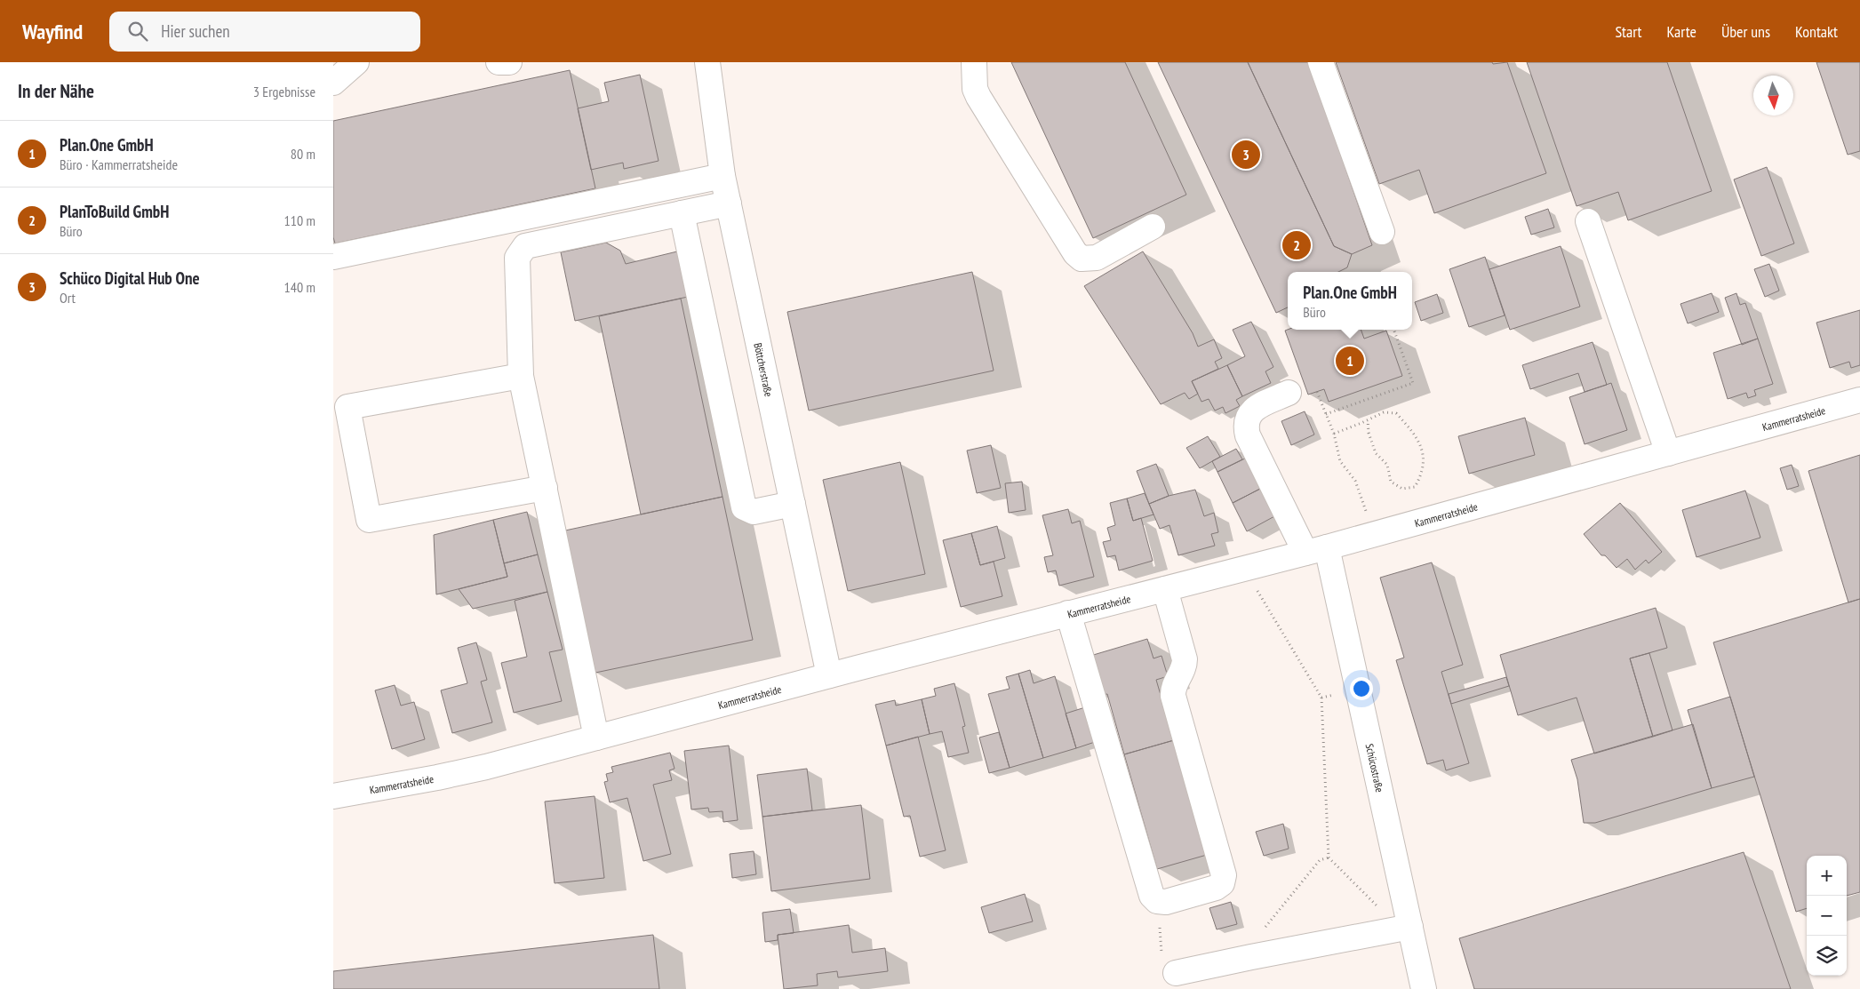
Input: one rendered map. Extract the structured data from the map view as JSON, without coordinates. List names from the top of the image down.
{
  "streets": {
    "street": ["Böttcherstraße", "Kammerratsheide", "Schücostraße"]
  },
  "crossings": [
    ["Böttcherstraße", "Kammerratsheide"],
    ["Kammerratsheide", "Schücostraße"]
  ],
  "north": "bottom",
  "page": {
    "header": "Wayfind",
    "search": "Hier suchen",
    "nav": [
      "Start",
      "Karte",
      "Über uns",
      "Kontakt"
    ],
    "heading": ["In der Nähe", "3 Ergebnisse"],
    "list": [
      {
        "mark": "1",
        "name": "Plan.One GmbH",
        "note": "Büro · Kammerratsheide",
        "value": "80 m"
      },
      {
        "mark": "2",
        "name": "PlanToBuild GmbH",
        "note": "Büro",
        "value": "110 m"
      },
      {
        "mark": "3",
        "name": "Schüco Digital Hub One",
        "note": "Ort",
        "value": "140 m"
      }
    ],
    "pins": ["3", "2", "1"],
    "popup": ["Plan.One GmbH", "Büro"],
    "map_buttons": ["+", "−"]
  }
}
